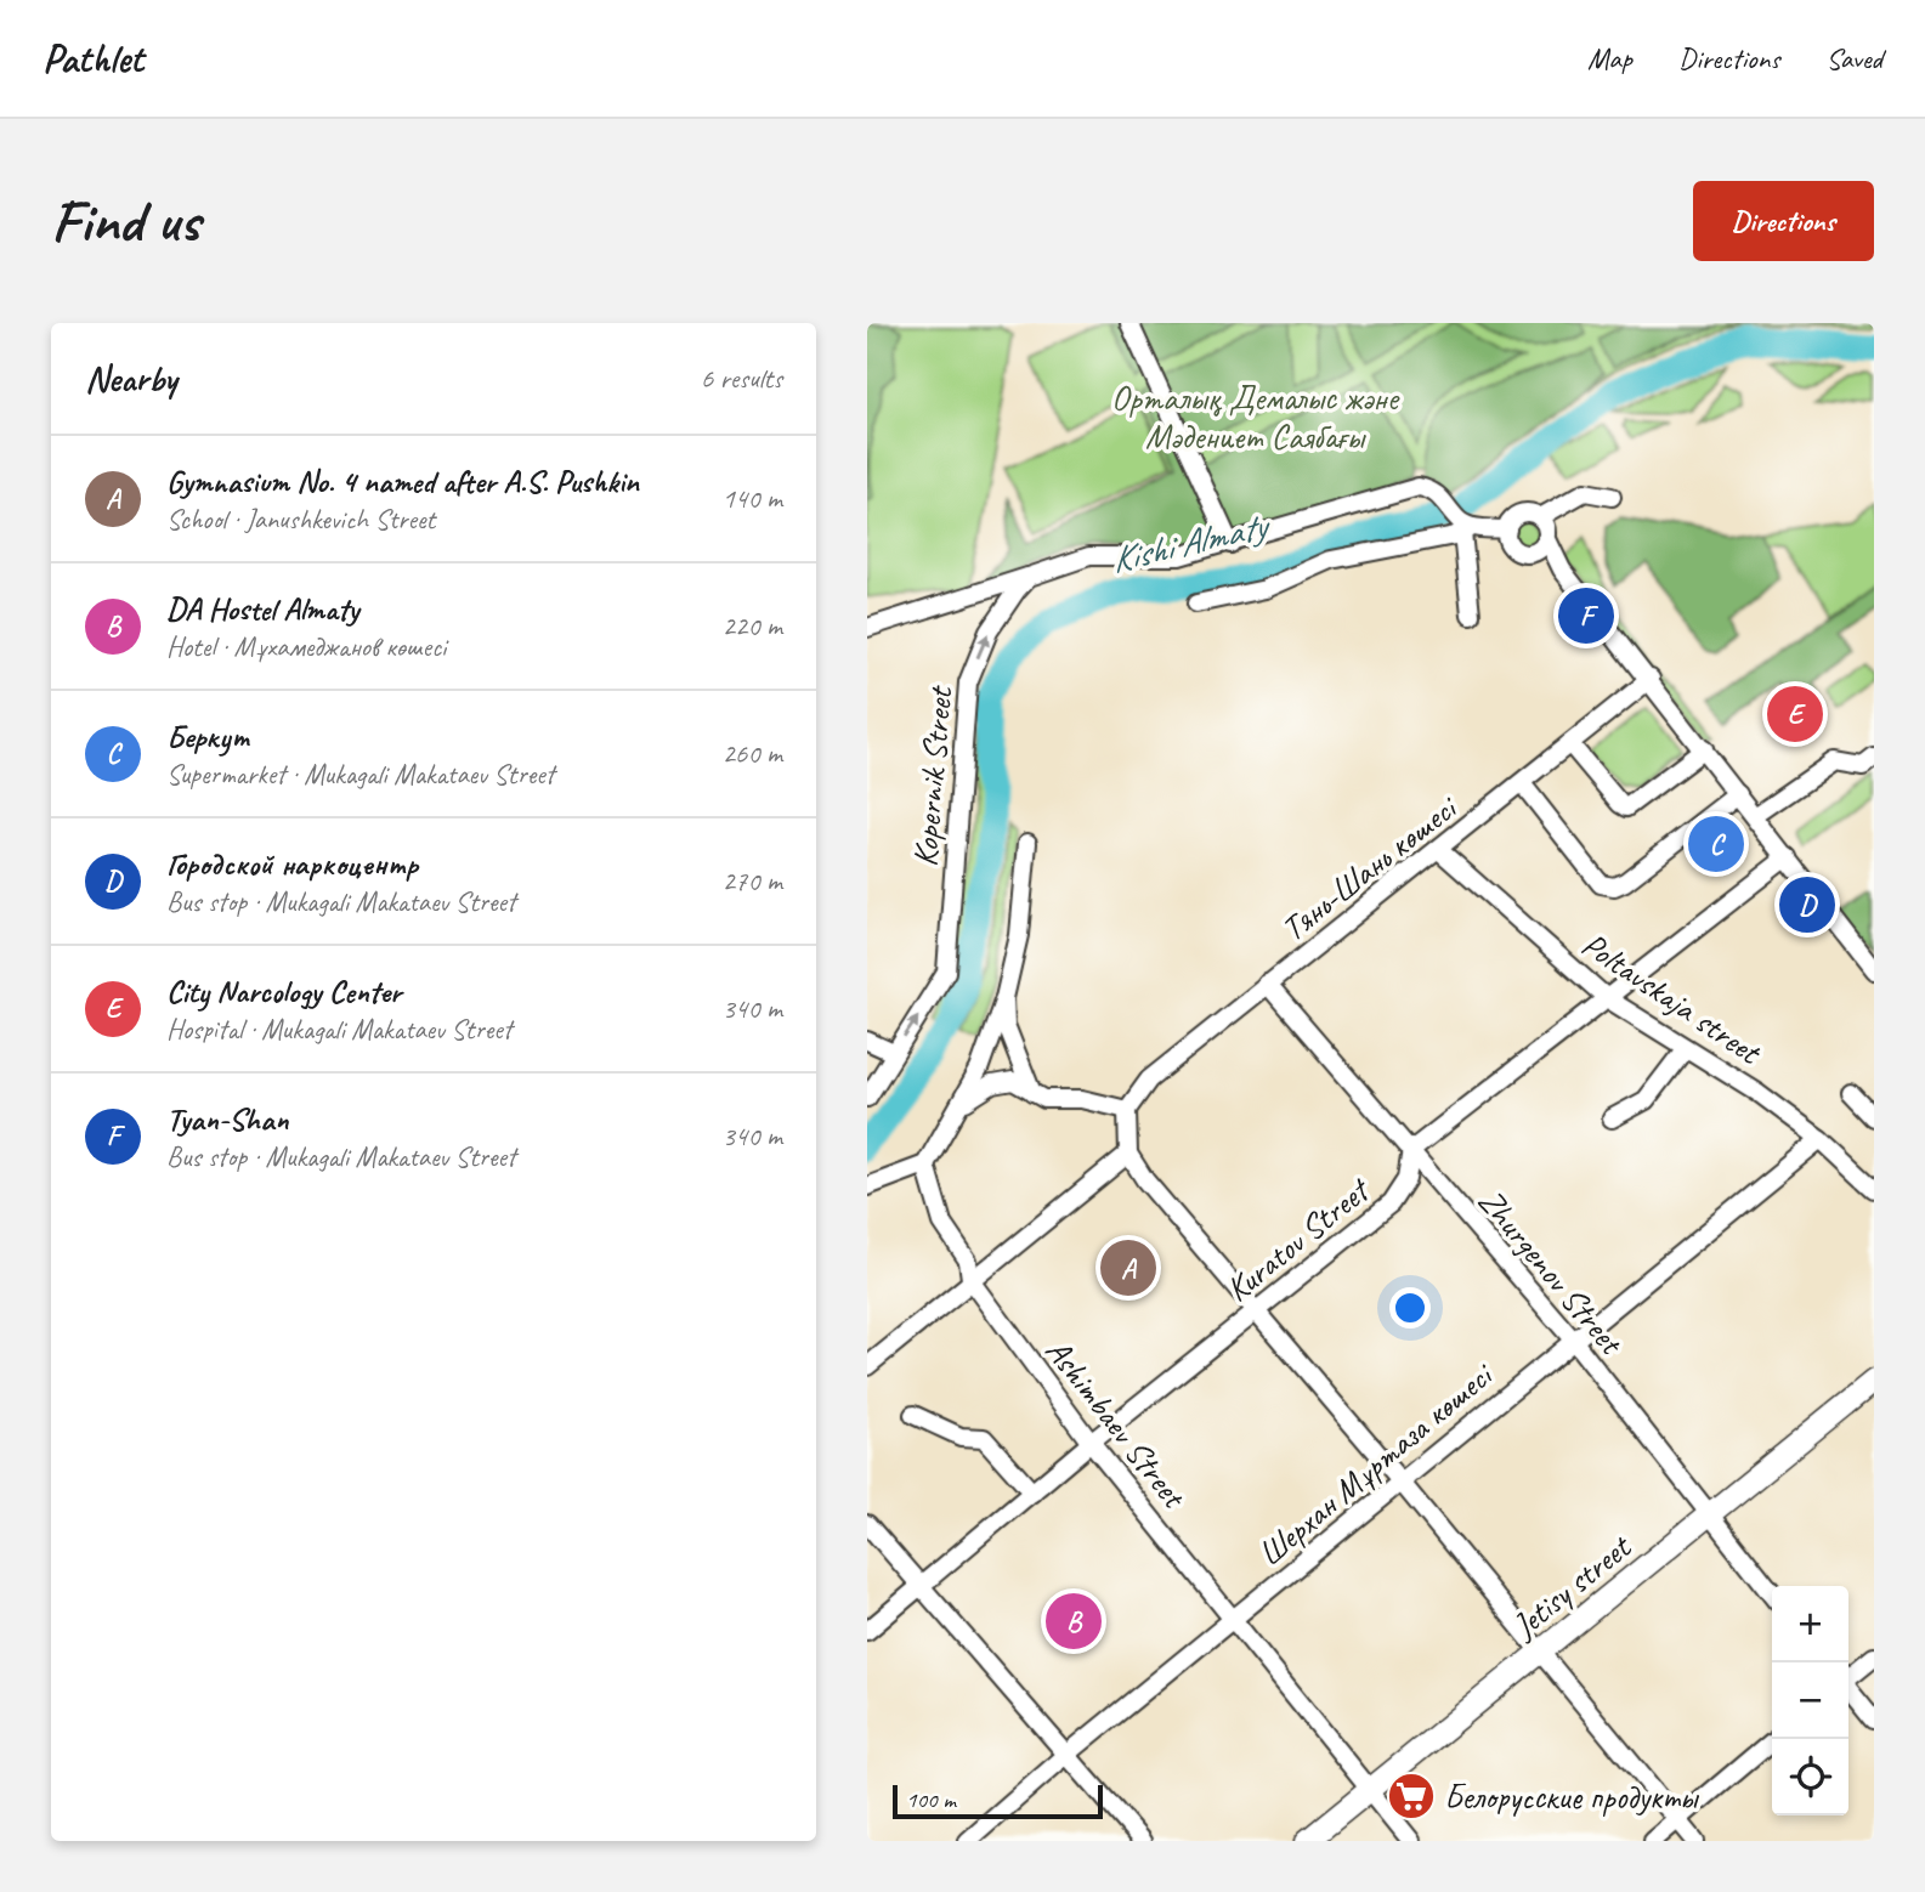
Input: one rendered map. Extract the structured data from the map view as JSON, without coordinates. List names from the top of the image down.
{
  "streets": {
    "main road": ["Jetisy street"],
    "street": [
      "Kopernik Street",
      "Тянь-Шань көшесі",
      "Poltavskaja street",
      "Kuratov Street",
      "Zhurgenov Street",
      "Ashimbaev Street",
      "Шерхан Мұртаза көшесі"
    ]
  },
  "crossings": [
    ["Тянь-Шань көшесі", "Poltavskaja street"],
    ["Тянь-Шань көшесі", "Zhurgenov Street"],
    ["Poltavskaja street", "Шерхан Мұртаза көшесі"],
    ["Kuratov Street", "Zhurgenov Street"],
    ["Kuratov Street", "Ashimbaev Street"],
    ["Zhurgenov Street", "Шерхан Мұртаза көшесі"],
    ["Zhurgenov Street", "Jetisy street"],
    ["Ashimbaev Street", "Шерхан Мұртаза көшесі"],
    ["Ashimbaev Street", "Jetisy street"]
  ],
  "water": ["Kіshі Almaty"],
  "parks": ["Орталық Демалыс және Мәдениет Саябағы"],
  "places": {
    "supermarket": ["Белорусские продукты"]
  },
  "scale_bar": "100 m",
  "page": {
    "header": "Pathlet",
    "nav": ["Map", "Directions", "Saved"],
    "buttons": "Directions",
    "title": "Find us",
    "heading": ["Nearby", "6 results"],
    "list": [
      {
        "mark": "A",
        "name": "Gymnasium No. 4 named after A.S. Pushkin",
        "note": "School · Janushkevich Street",
        "value": "140 m"
      },
      {
        "mark": "B",
        "name": "DA Hostel Almaty",
        "note": "Hotel · Мұхамеджанов көшесі",
        "value": "220 m"
      },
      {
        "mark": "C",
        "name": "Беркут",
        "note": "Supermarket · Mukagali Makataev Street",
        "value": "260 m"
      },
      {
        "mark": "D",
        "name": "Городской наркоцентр",
        "note": "Bus stop · Mukagali Makataev Street",
        "value": "270 m"
      },
      {
        "mark": "E",
        "name": "City Narcology Center",
        "note": "Hospital · Mukagali Makataev Street",
        "value": "340 m"
      },
      {
        "mark": "F",
        "name": "Tyan-Shan",
        "note": "Bus stop · Mukagali Makataev Street",
        "value": "340 m"
      }
    ],
    "pins": [
      "F",
      "E",
      "C",
      "D",
      "A",
      "B"
    ],
    "map_buttons": ["+", "−"],
    "scale": "100 m"
  }
}
